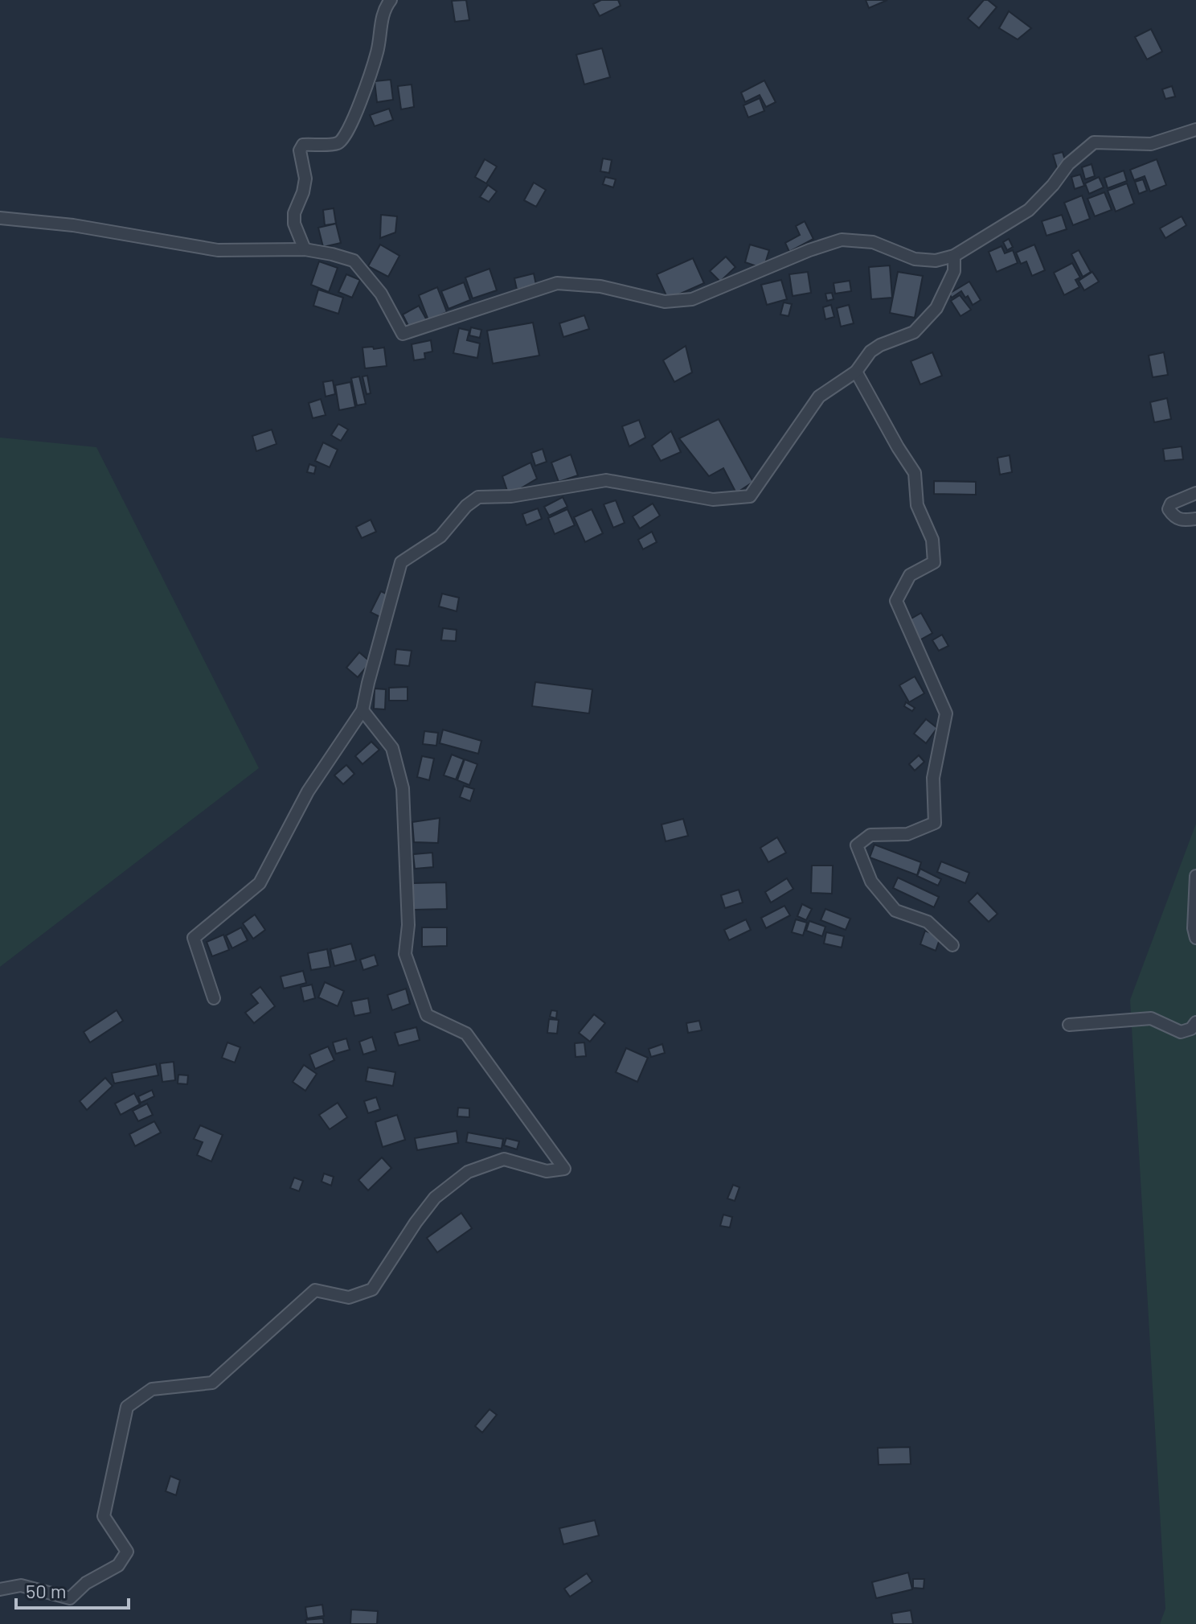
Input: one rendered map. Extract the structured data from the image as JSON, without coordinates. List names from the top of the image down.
{
  "scale_bar": "50 m"
}
